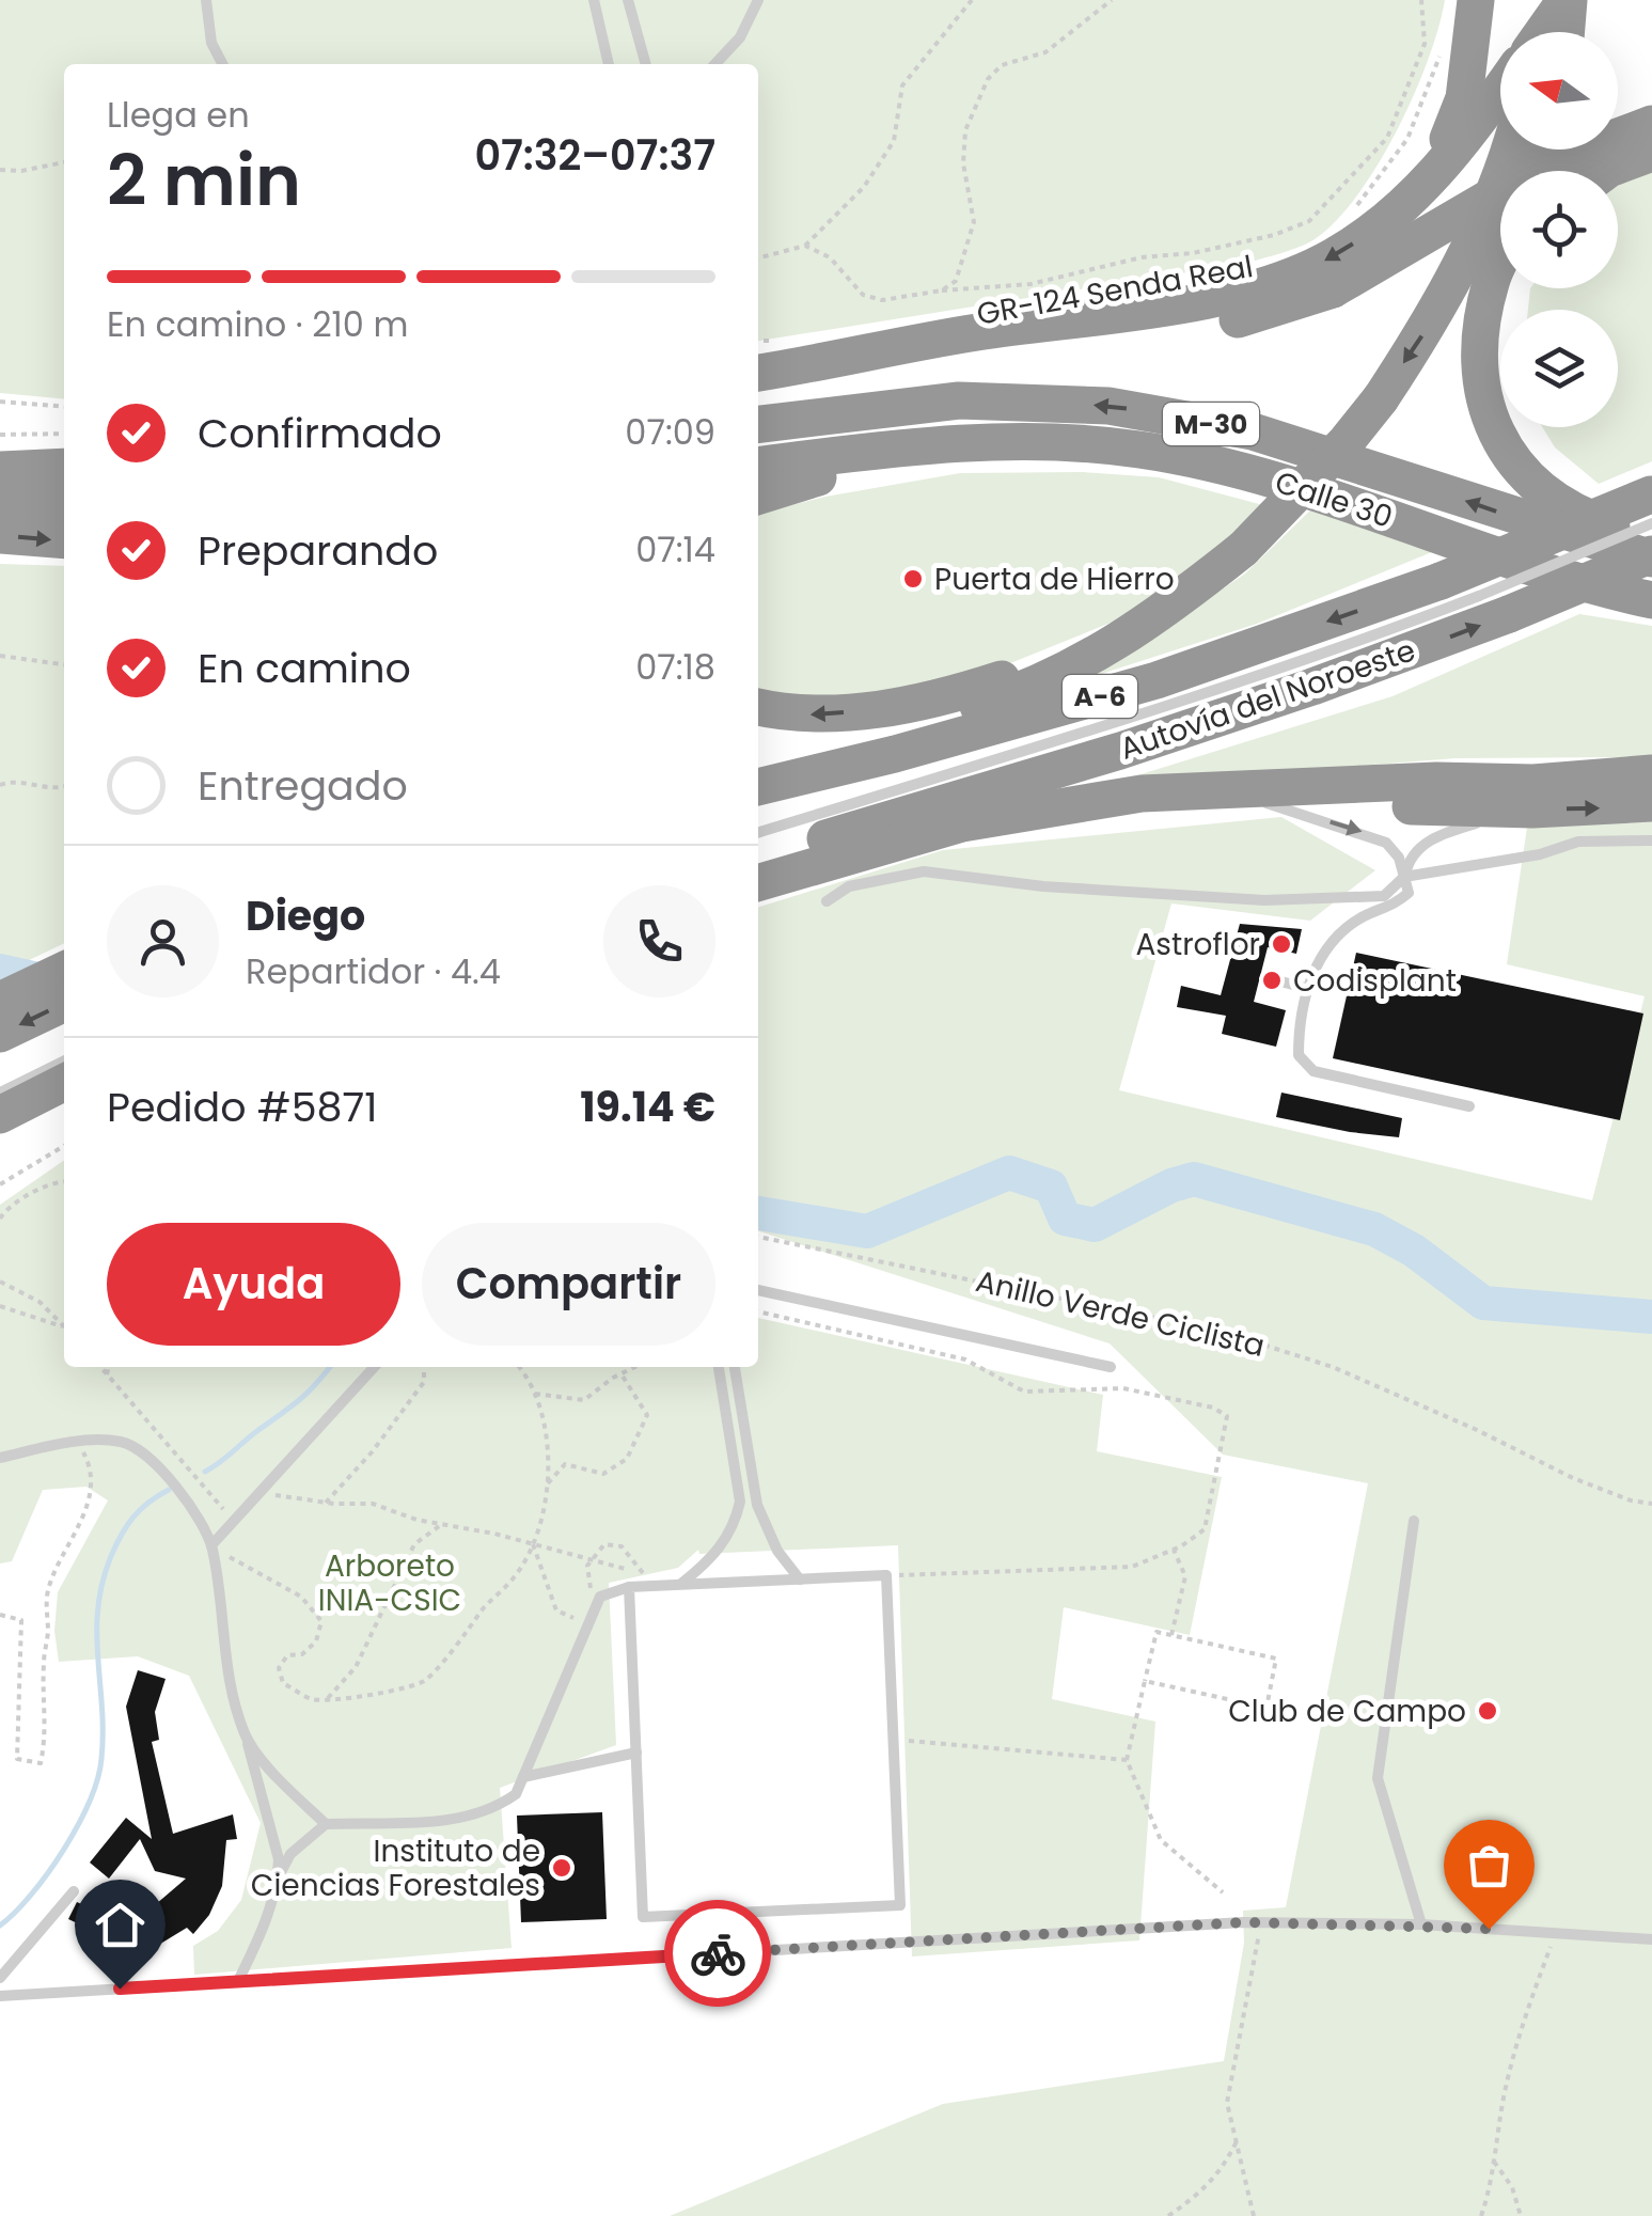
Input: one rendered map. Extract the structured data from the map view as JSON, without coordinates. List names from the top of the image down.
{
  "streets": {
    "highway": [
      "M-30",
      "Calle 30",
      "A-6",
      "Autovía del Noroeste"
    ],
    "path": ["Anillo Verde Ciclista"]
  },
  "crossings": [
    ["Calle 30", "Autovía del Noroeste"]
  ],
  "parks": ["Arboreto INIA-CSIC"],
  "places": [
    "Puerta de Hierro",
    "Astroflor",
    "Codisplant",
    "Club de Campo",
    "Instituto de Ciencias Forestales"
  ],
  "north": "left",
  "page": {
    "heading": ["2 min", "Llega en", "07:32–07:37"],
    "panel": [
      "Diego",
      "Repartidor · 4.4",
      "Pedido #5871",
      "19.14 €"
    ],
    "bar": "En camino · 210 m",
    "list": [
      ["Confirmado", "07:09"],
      ["Preparando", "07:14"],
      ["En camino", "07:18"],
      "Entregado"
    ],
    "buttons": ["Ayuda", "Compartir"]
  }
}
